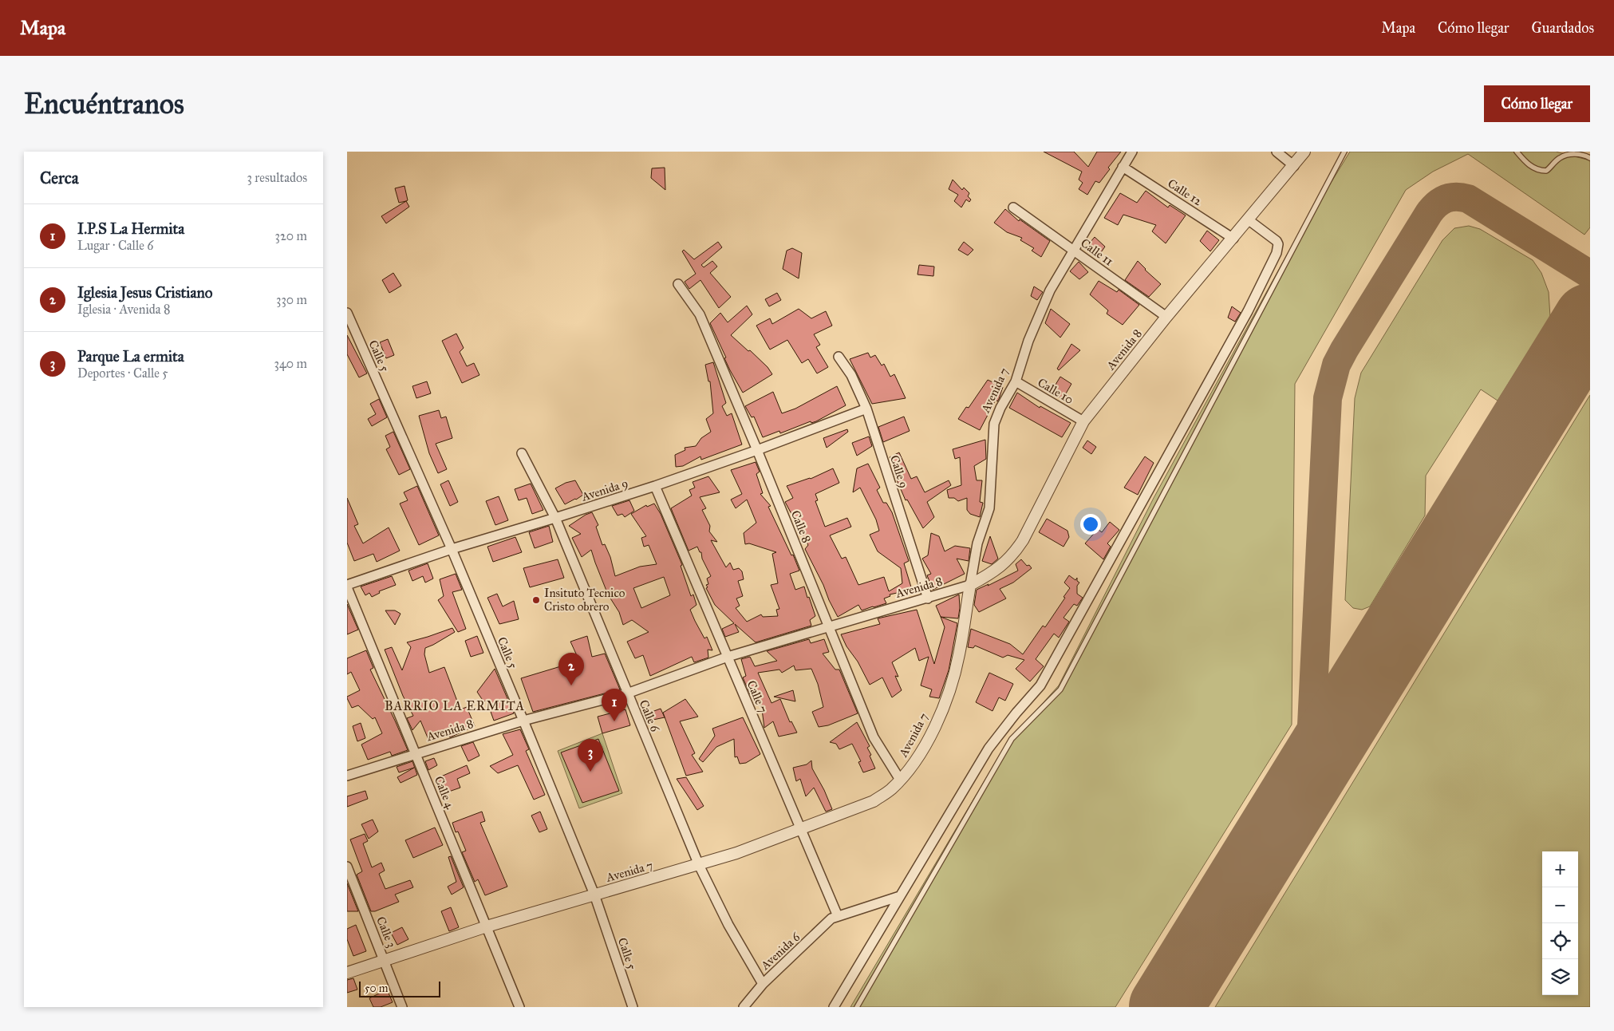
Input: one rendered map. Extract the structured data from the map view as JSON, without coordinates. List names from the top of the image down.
{
  "streets": {
    "street": [
      "Calle 12",
      "Calle 11",
      "Avenida 8",
      "Calle 5",
      "Avenida 7",
      "Calle 10",
      "Calle 9",
      "Avenida 9",
      "Calle 8",
      "Calle 7",
      "Calle 6",
      "Calle 4",
      "Calle 3",
      "Avenida 6"
    ]
  },
  "crossings": [
    ["Calle 12", "Avenida 8"],
    ["Calle 12", "Avenida 7"],
    ["Calle 11", "Avenida 8"],
    ["Calle 11", "Avenida 7"],
    ["Avenida 8", "Calle 5"],
    ["Avenida 8", "Avenida 7"],
    ["Avenida 8", "Calle 10"],
    ["Avenida 8", "Calle 9"],
    ["Avenida 8", "Calle 8"],
    ["Avenida 8", "Calle 7"],
    ["Avenida 8", "Calle 6"],
    ["Avenida 8", "Calle 4"],
    ["Calle 5", "Avenida 7"],
    ["Calle 5", "Avenida 9"],
    ["Avenida 7", "Calle 10"],
    ["Avenida 7", "Calle 8"],
    ["Avenida 7", "Calle 7"],
    ["Avenida 7", "Calle 6"],
    ["Avenida 7", "Calle 4"],
    ["Avenida 7", "Calle 3"],
    ["Calle 9", "Avenida 9"],
    ["Avenida 9", "Calle 8"],
    ["Avenida 9", "Calle 7"],
    ["Avenida 9", "Calle 6"],
    ["Avenida 9", "Calle 4"],
    ["Calle 7", "Avenida 6"],
    ["Calle 6", "Avenida 6"]
  ],
  "districts": ["BARRIO LA ERMITA"],
  "places": ["Insituto Tecnico Cristo obrero"],
  "scale_bar": "50 m",
  "page": {
    "header": "Mapa",
    "nav": ["Mapa", "Cómo llegar", "Guardados"],
    "buttons": "Cómo llegar",
    "title": "Encuéntranos",
    "heading": ["Cerca", "3 resultados"],
    "list": [
      {
        "mark": "1",
        "name": "I.P.S La Hermita",
        "note": "Lugar · Calle 6",
        "value": "320 m"
      },
      {
        "mark": "2",
        "name": "Iglesia Jesus Cristiano",
        "note": "Iglesia · Avenida 8",
        "value": "330 m"
      },
      {
        "mark": "3",
        "name": "Parque La ermita",
        "note": "Deportes · Calle 5",
        "value": "340 m"
      }
    ],
    "pins": ["2", "1", "3"],
    "map_buttons": ["+", "−"],
    "scale": "50 m"
  }
}
